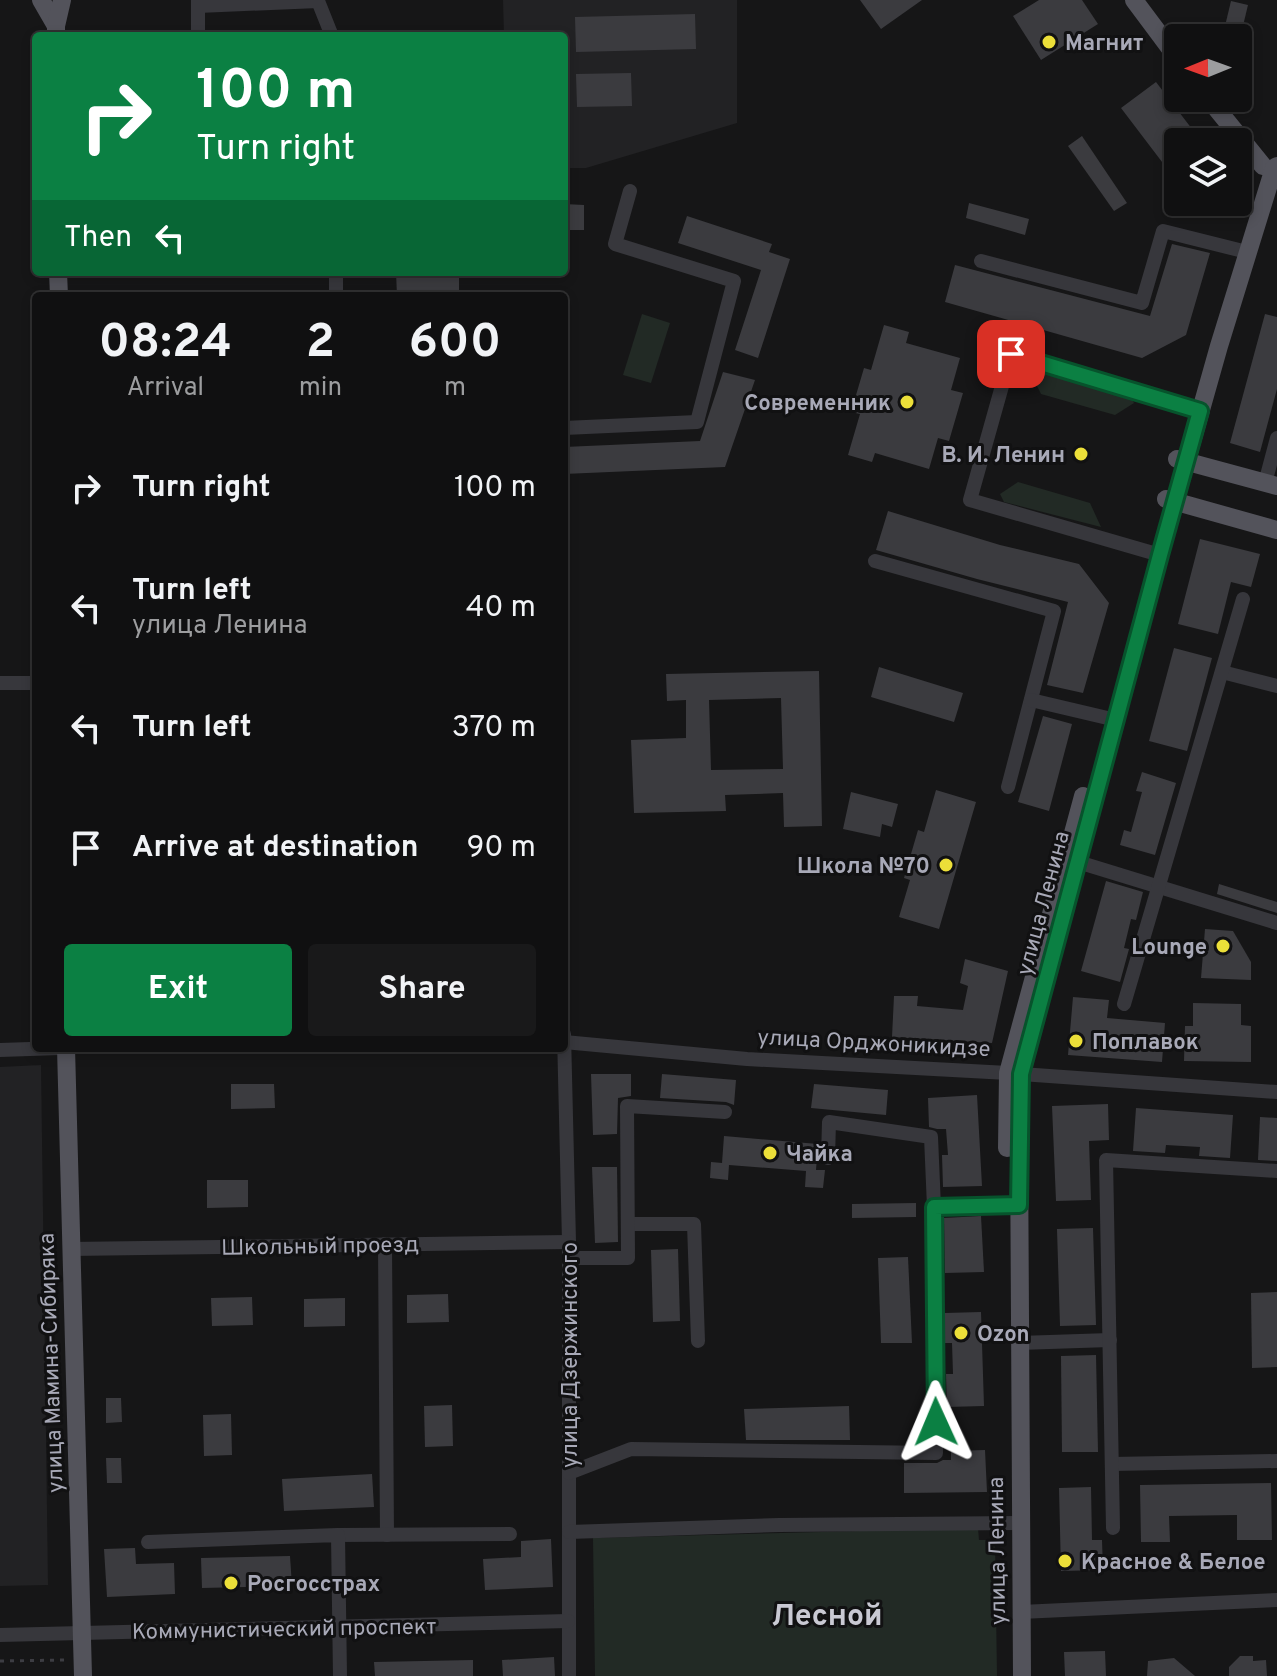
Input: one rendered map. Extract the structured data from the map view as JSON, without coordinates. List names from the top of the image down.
{
  "streets": {
    "main road": ["улица Ленина", "улица Мамина-Сибиряка"],
    "street": [
      "улица Орджоникидзе",
      "Школьный проезд",
      "улица Дзержинского",
      "Коммунистический проспект"
    ]
  },
  "crossings": [
    ["улица Ленина", "улица Орджоникидзе"],
    ["Школьный проезд", "улица Дзержинского"],
    ["Школьный проезд", "улица Мамина-Сибиряка"],
    ["улица Дзержинского", "Коммунистический проспект"],
    ["улица Мамина-Сибиряка", "Коммунистический проспект"]
  ],
  "districts": ["Лесной"],
  "places": [
    "Магнит",
    "Современник",
    "В. И. Ленин",
    "Школа №70",
    "Lounge",
    "Поплавок",
    "Чайка",
    "Ozon",
    "Красное & Белое",
    "Росгосстрах"
  ],
  "north": "left",
  "page": {
    "turn": ["100 m", "Turn right"],
    "then": "Then",
    "eta": [
      "08:24",
      "Arrival",
      "2",
      "min",
      "600",
      "m"
    ],
    "list": [
      {
        "name": "Turn right",
        "value": "100 m"
      },
      {
        "name": "Turn left",
        "note": "улица Ленина",
        "value": "40 m"
      },
      {
        "name": "Turn left",
        "value": "370 m"
      },
      {
        "name": "Arrive at destination",
        "value": "90 m"
      }
    ],
    "buttons": ["Exit", "Share"]
  }
}
